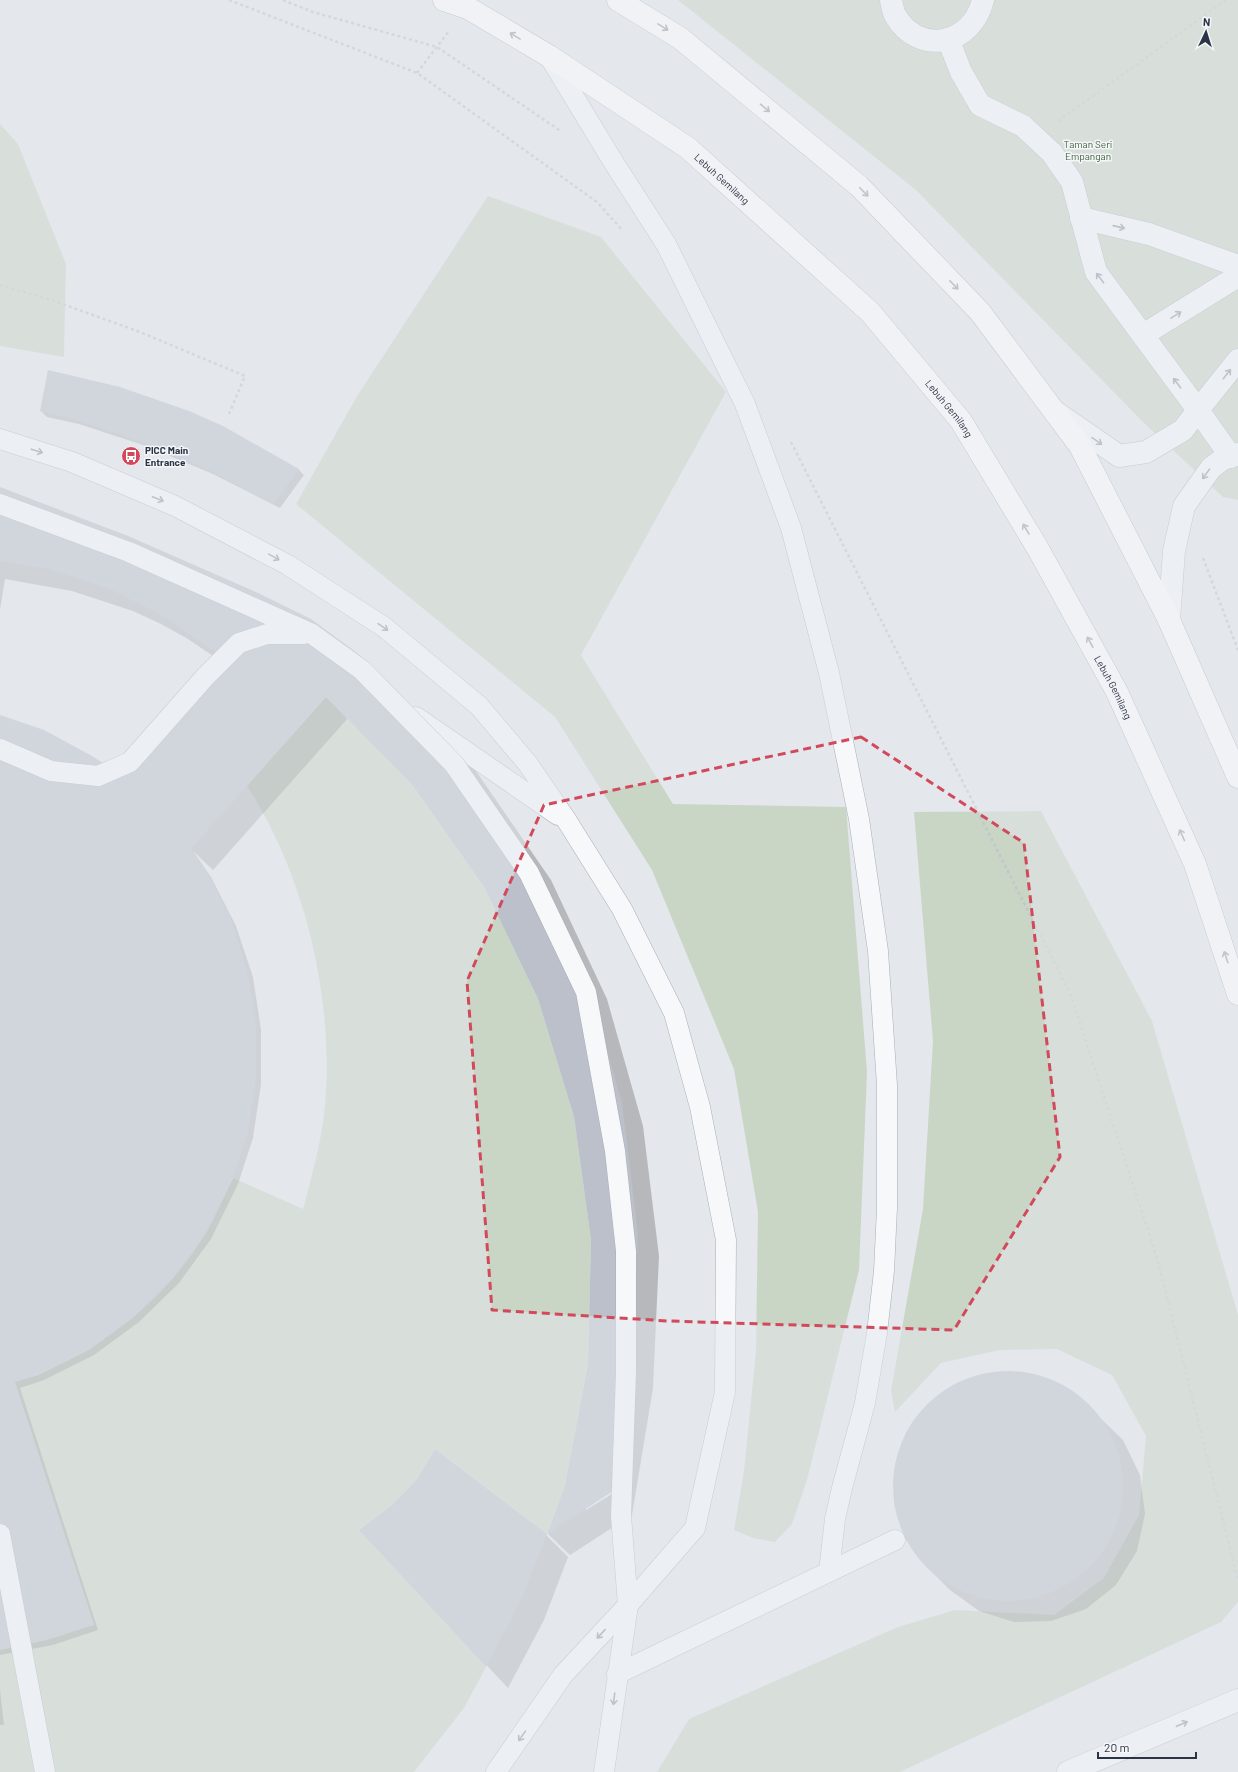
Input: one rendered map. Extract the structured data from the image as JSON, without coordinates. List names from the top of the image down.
{
  "streets": {
    "main road": ["Lebuh Gemilang"]
  },
  "parks": ["Taman Seri Empangan"],
  "places": {
    "bus stop": ["PICC Main Entrance"]
  },
  "scale_bar": "20 m",
  "north": "top"
}
